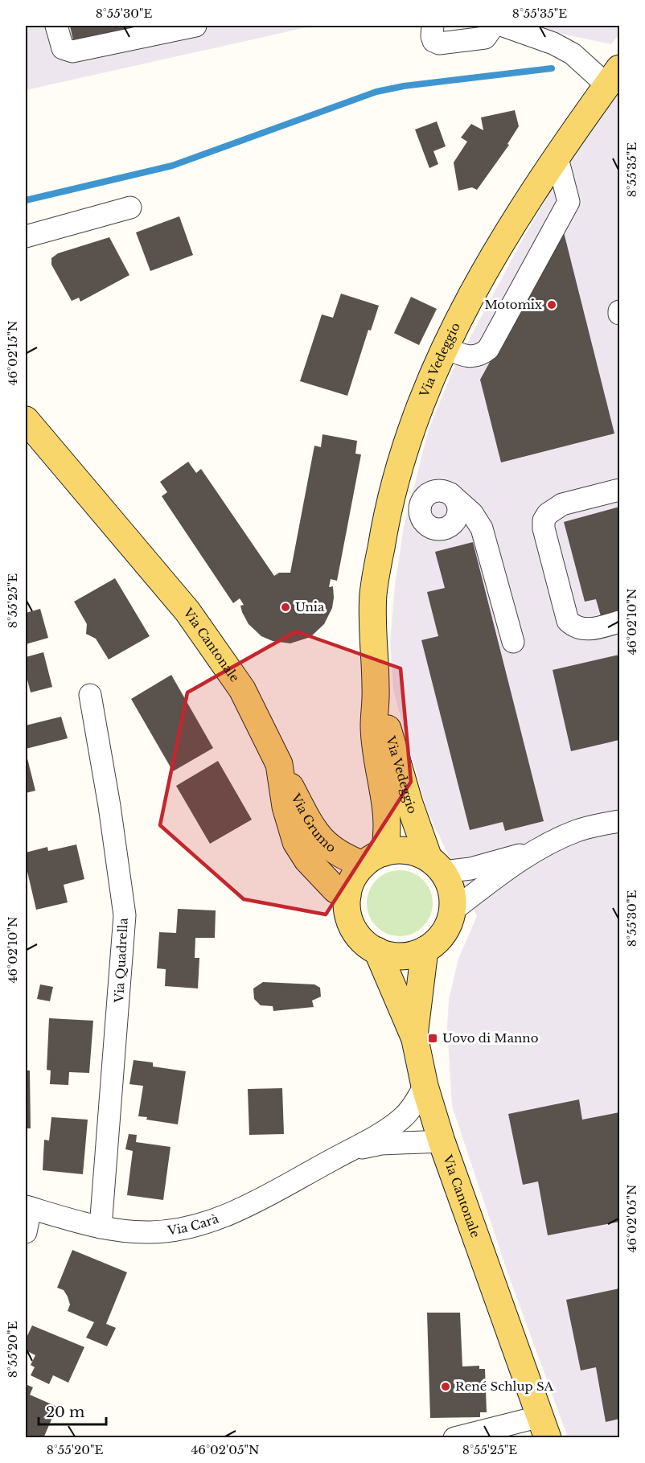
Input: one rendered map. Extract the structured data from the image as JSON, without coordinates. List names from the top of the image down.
{
  "streets": {
    "main road": ["Via Vedeggio", "Via Cantonale", "Via Grumo"],
    "street": ["Via Quadrella", "Via Carà"]
  },
  "crossings": [
    ["Via Vedeggio", "Via Cantonale"],
    ["Via Vedeggio", "Via Grumo"],
    ["Via Cantonale", "Via Grumo"],
    ["Via Quadrella", "Via Carà"]
  ],
  "places": {
    "other": ["Motomix", "Unia", "René Schlup SA"],
    "transit": ["Uovo di Manno"]
  },
  "scale_bar": "20 m",
  "coordinates": [
    "8°55'30\"E",
    "8°55'35\"E",
    "46°02'15\"N",
    "8°55'25\"E",
    "46°02'10\"N",
    "46°02'05\"N",
    "8°55'20\"E"
  ]
}
